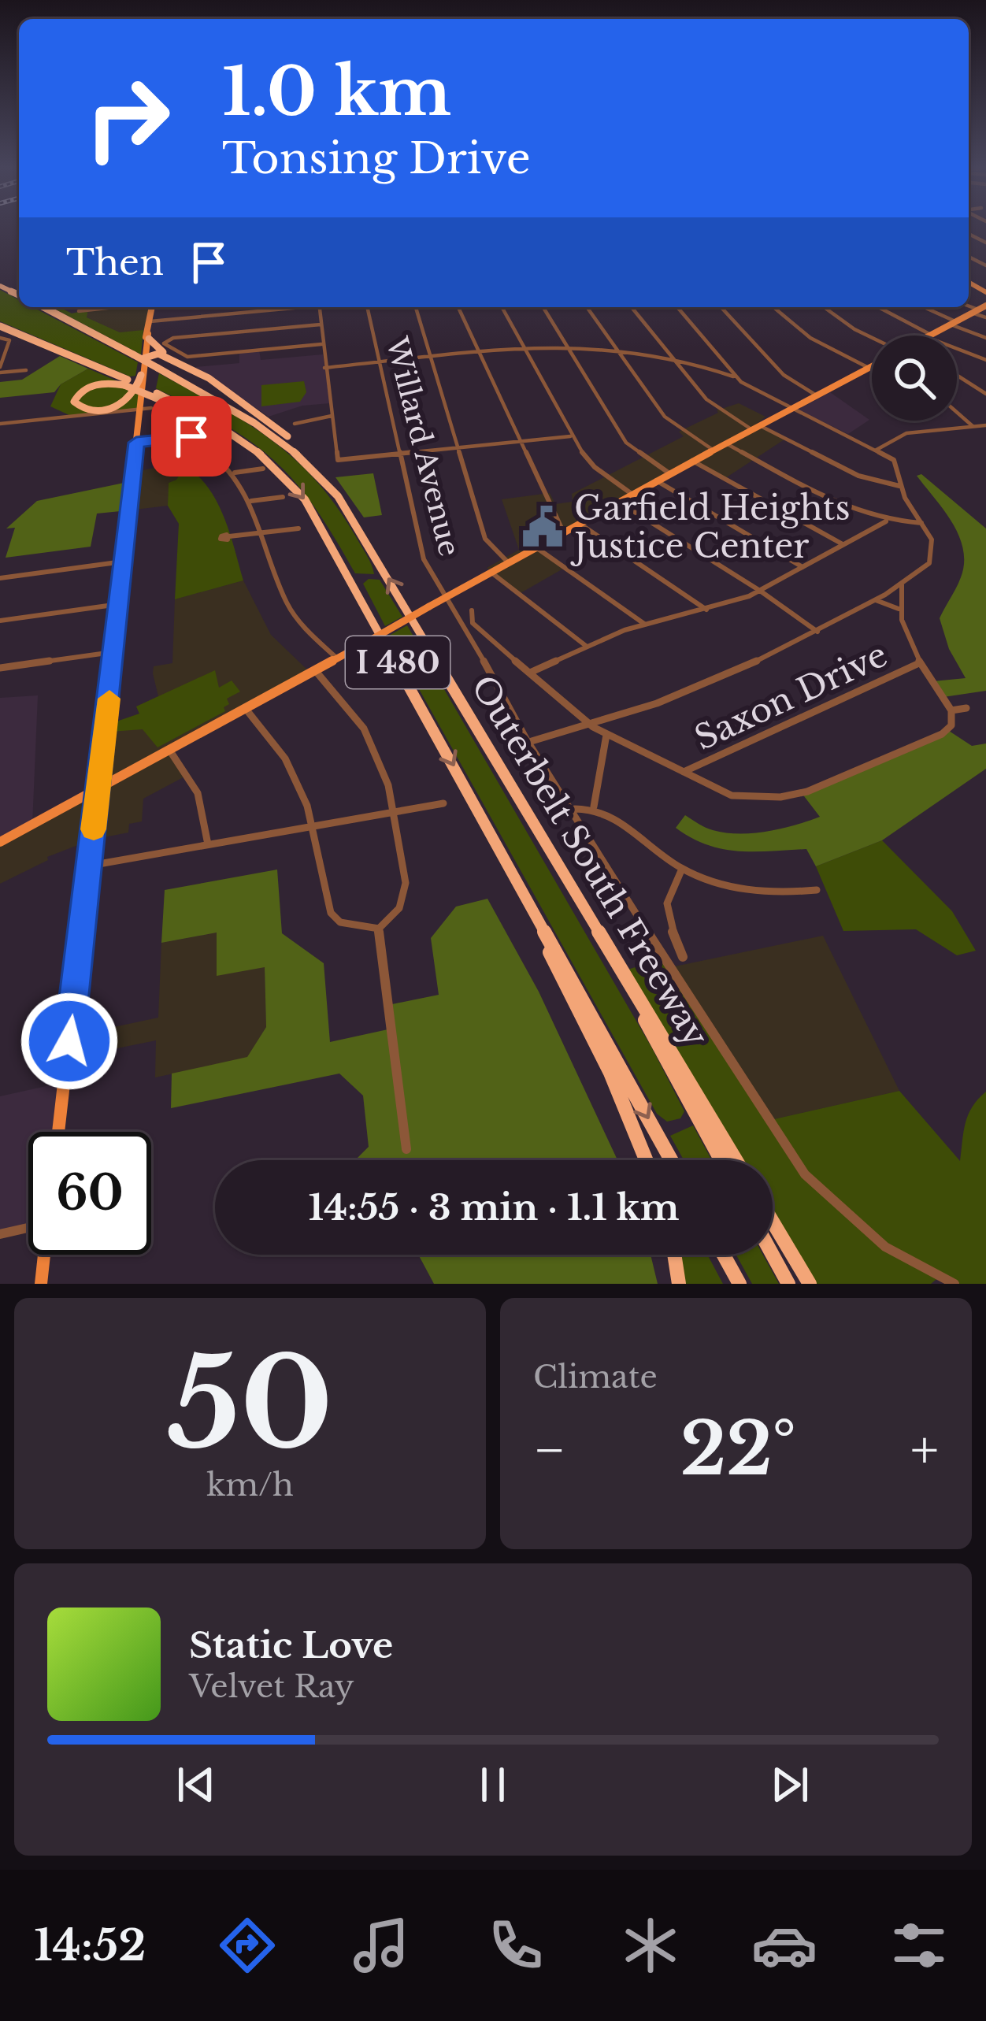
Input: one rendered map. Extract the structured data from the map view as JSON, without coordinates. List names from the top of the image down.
{
  "streets": {
    "highway": ["I 480", "Outerbelt South Freeway"],
    "street": ["Willard Avenue", "Saxon Drive"]
  },
  "places": {
    "public building": ["Garfield Heights Justice Center"]
  },
  "page": {
    "turn": ["1.0 km", "Tonsing Drive"],
    "then": "Then",
    "limit": "60",
    "trip": "14:55 · 3 min · 1.1 km",
    "tile": [
      ["50", "km/h"],
      "Climate"
    ],
    "heat": ["−", "22°", "+"],
    "song": ["Static Love", "Velvet Ray"],
    "tabs": "14:52"
  }
}
